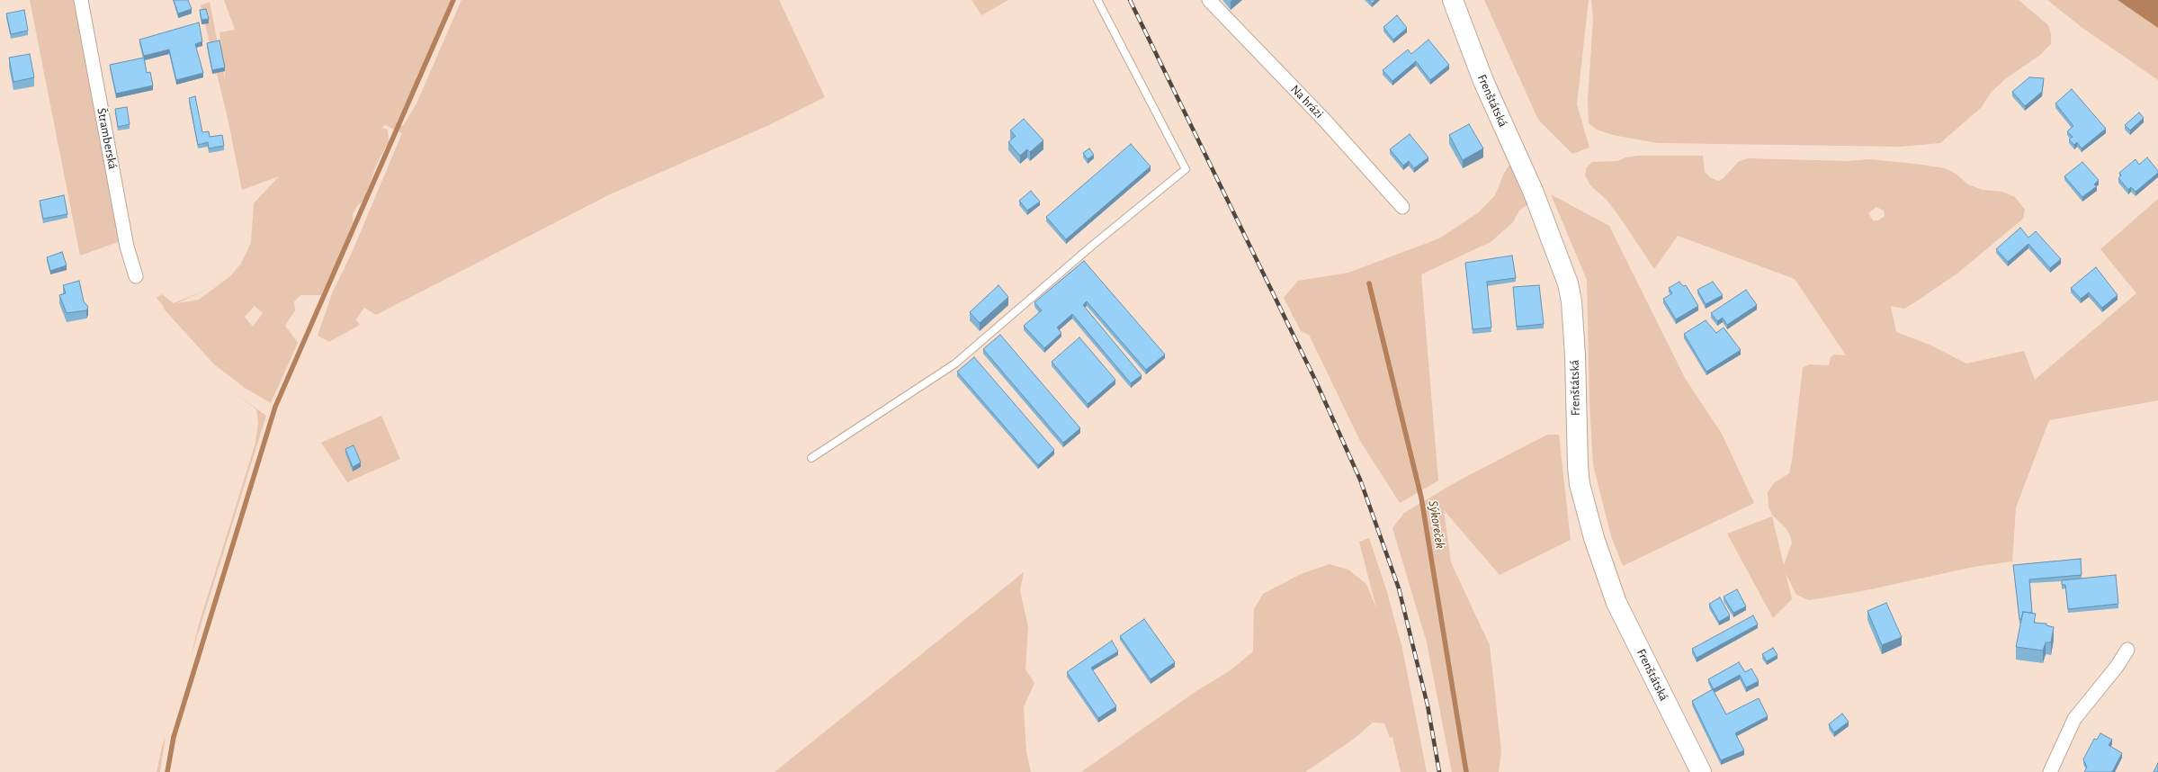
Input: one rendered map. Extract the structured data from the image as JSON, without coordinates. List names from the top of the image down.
{
  "streets": {
    "main road": ["Frenštátská"],
    "street": ["Na hrázi", "Štramberská"]
  },
  "water": ["Sýkoreček"]
}
